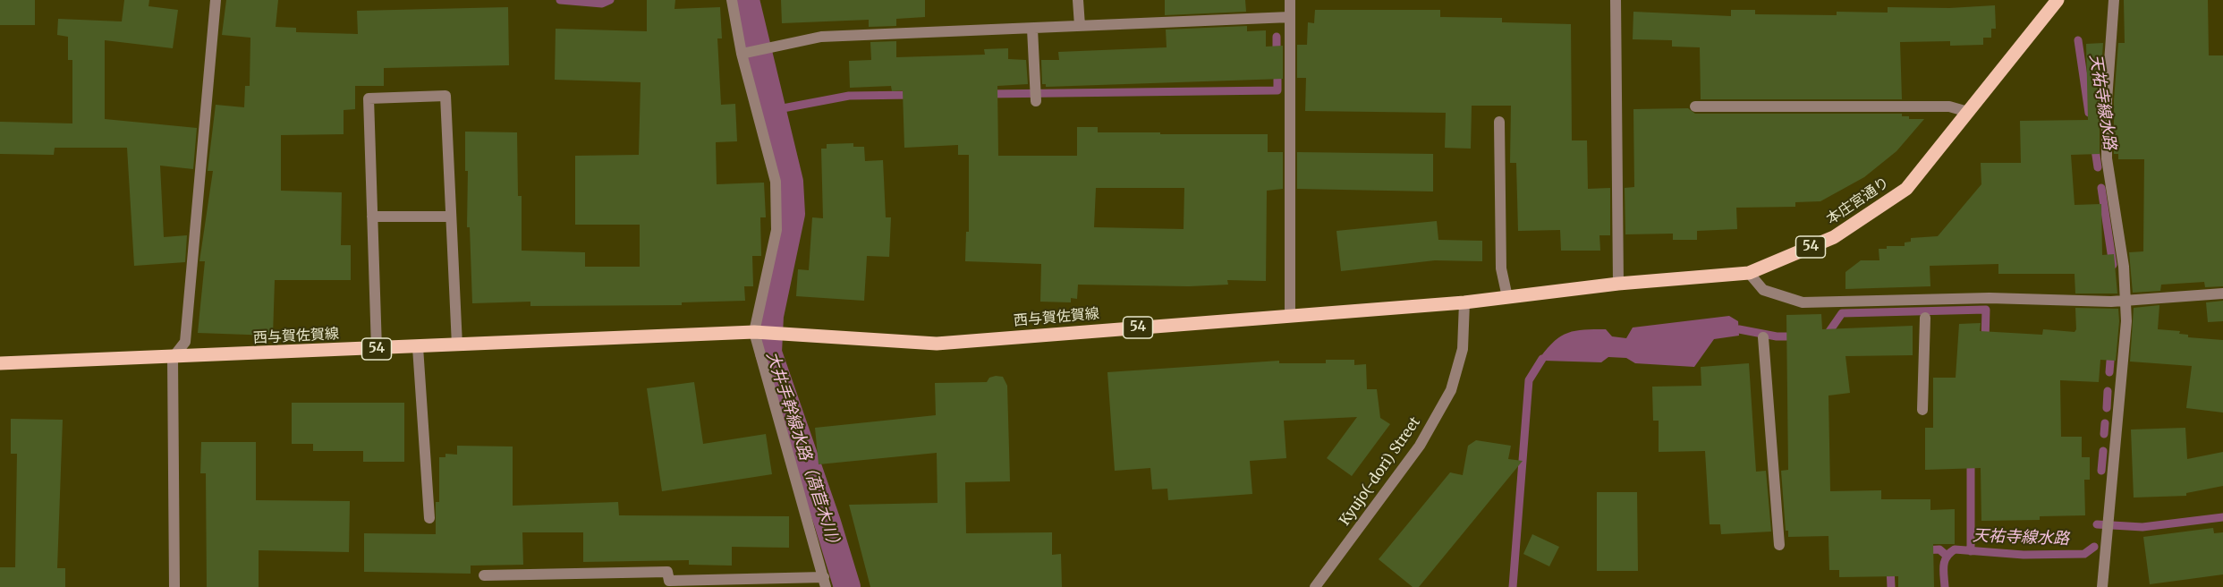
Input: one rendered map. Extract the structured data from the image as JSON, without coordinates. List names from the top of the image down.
{
  "streets": {
    "main road": ["本庄宮通り", "54", "西与賀佐賀線"],
    "street": ["Kyujo(-dori) Street"]
  },
  "crossings": [
    ["本庄宮通り", "西与賀佐賀線"],
    ["本庄宮通り", "Kyujo(-dori) Street"],
    ["西与賀佐賀線", "Kyujo(-dori) Street"]
  ],
  "water": ["天祐寺線水路", "大井手幹線水路（萵苣木川）"]
}
